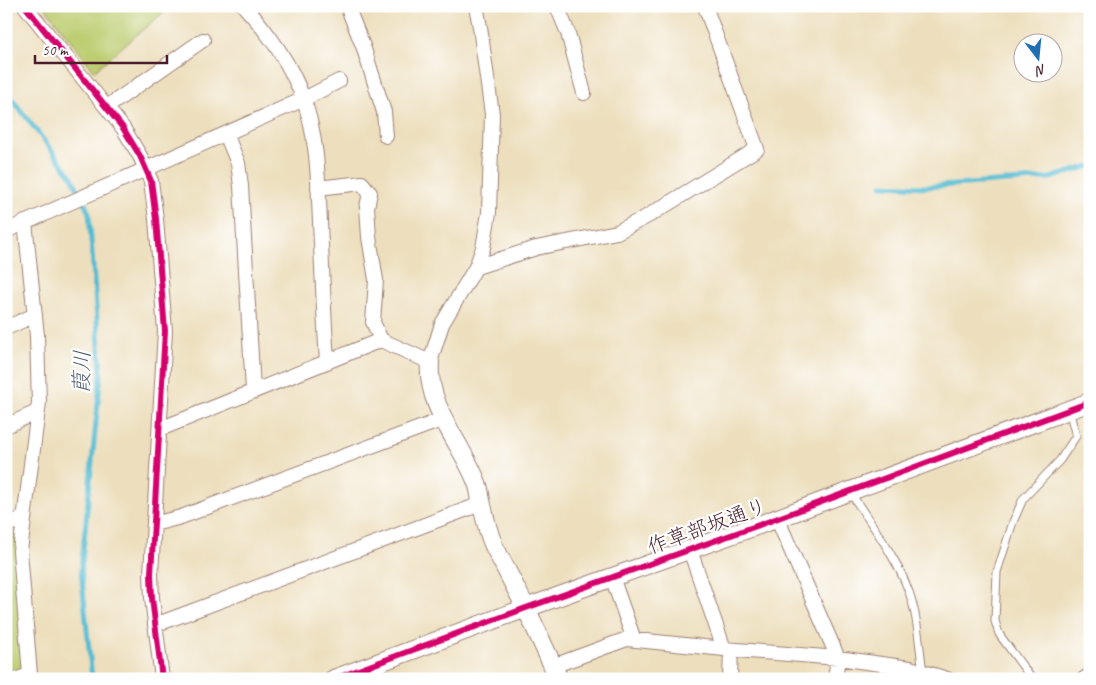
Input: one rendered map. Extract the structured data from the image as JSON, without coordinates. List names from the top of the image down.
{
  "streets": {
    "street": ["作草部坂通り"]
  },
  "water": ["葭川"],
  "scale_bar": "50 m",
  "north": "bottom"
}
